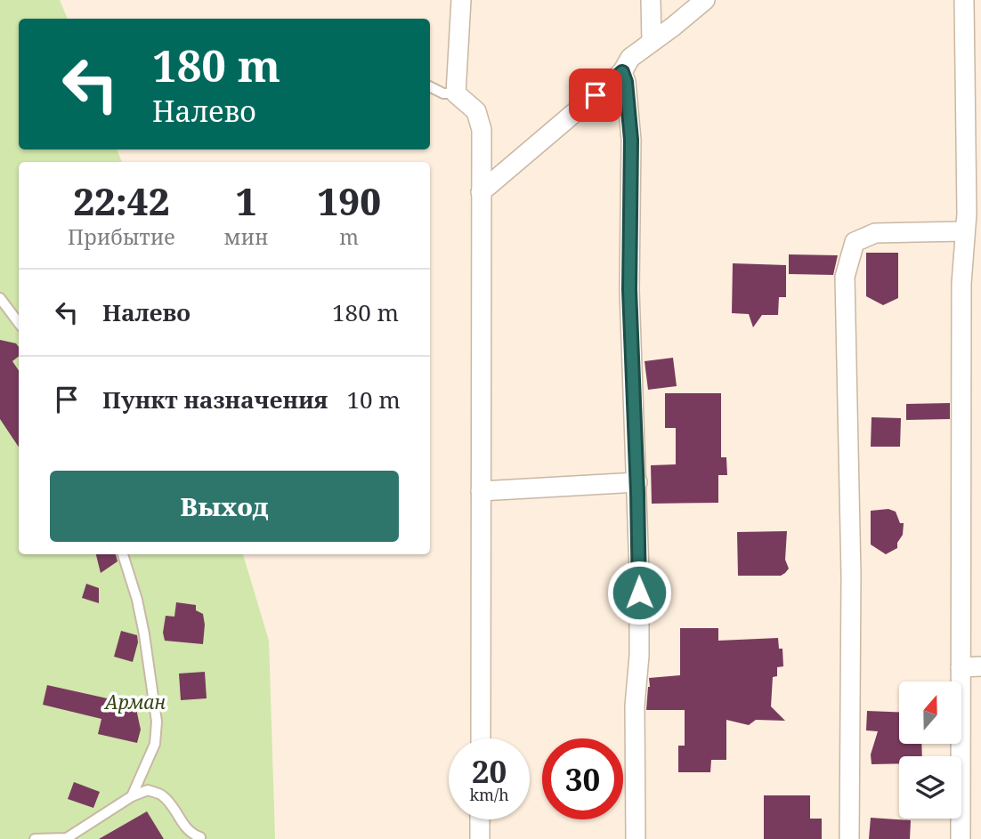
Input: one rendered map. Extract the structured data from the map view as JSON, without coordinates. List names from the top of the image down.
{
  "parks": ["Арман"],
  "north": "top",
  "page": {
    "turn": ["180 m", "Налево"],
    "eta": [
      "22:42",
      "Прибытие",
      "1",
      "мин",
      "190",
      "m"
    ],
    "list": [
      {
        "name": "Налево",
        "value": "180 m"
      },
      {
        "name": "Пункт назначения",
        "value": "10 m"
      }
    ],
    "buttons": "Выход",
    "speed": "20 km/h",
    "limit": "30"
  }
}
